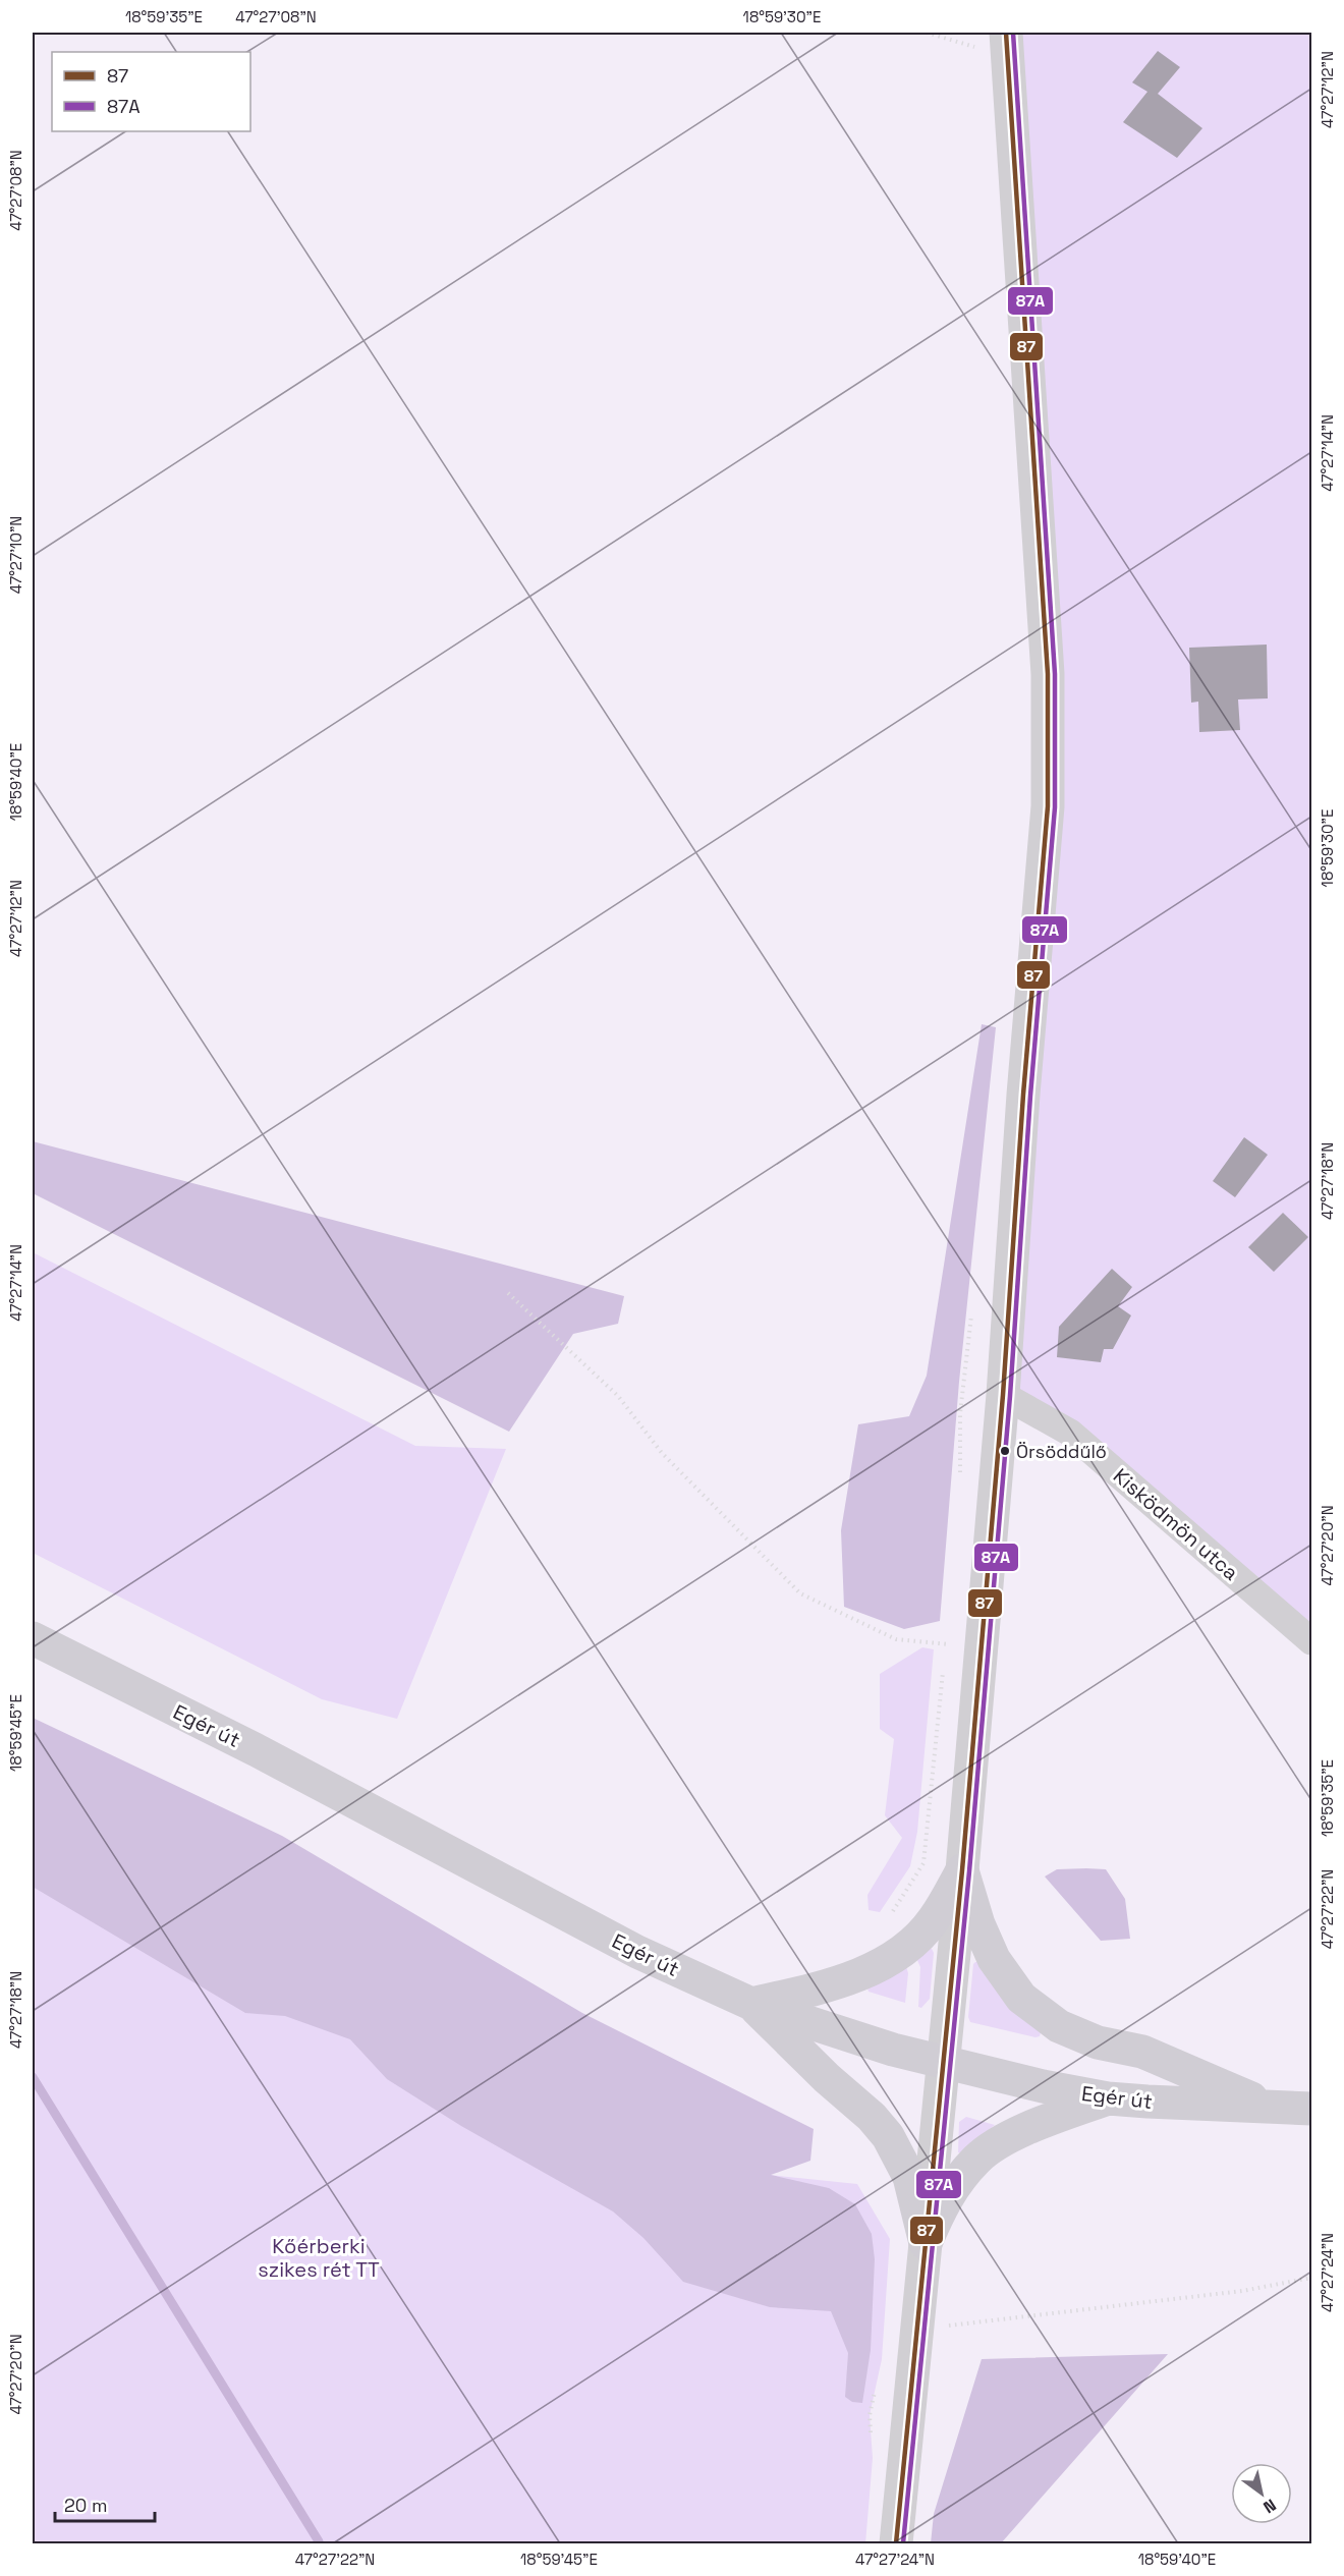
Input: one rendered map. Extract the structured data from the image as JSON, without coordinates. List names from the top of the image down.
{
  "streets": {
    "main road": ["Egér út"],
    "street": ["Kisködmön utca"]
  },
  "parks": ["Kőérberki szikes rét TT"],
  "places": ["Örsöddűlő"],
  "lines": ["transit line 87", "transit line 87A"],
  "legend": ["87", "87A"],
  "scale_bar": "20 m",
  "north": "bottom right",
  "coordinates": [
    "18°59'35\"E",
    "47°27'08\"N",
    "18°59'30\"E",
    "47°27'12\"N",
    "47°27'14\"N",
    "47°27'10\"N",
    "18°59'40\"E",
    "47°27'18\"N",
    "47°27'20\"N",
    "18°59'45\"E",
    "47°27'22\"N",
    "47°27'24\"N"
  ]
}
